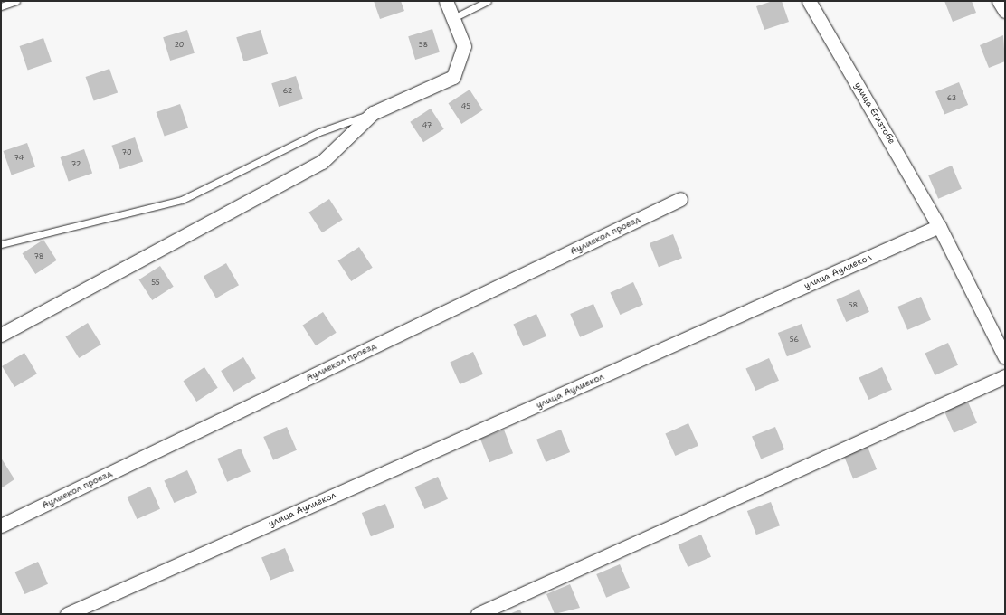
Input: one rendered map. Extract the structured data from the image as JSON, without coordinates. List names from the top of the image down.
{
  "streets": {
    "street": ["улица Егизтобе", "Аулиекол проезд", "улица Аулиекол"]
  },
  "crossings": [
    ["улица Егизтобе", "улица Аулиекол"]
  ],
  "house_numbers": [
    "20",
    "58",
    "62",
    "63",
    "45",
    "47",
    "70",
    "74",
    "72",
    "78",
    "55",
    "58",
    "56"
  ]
}
